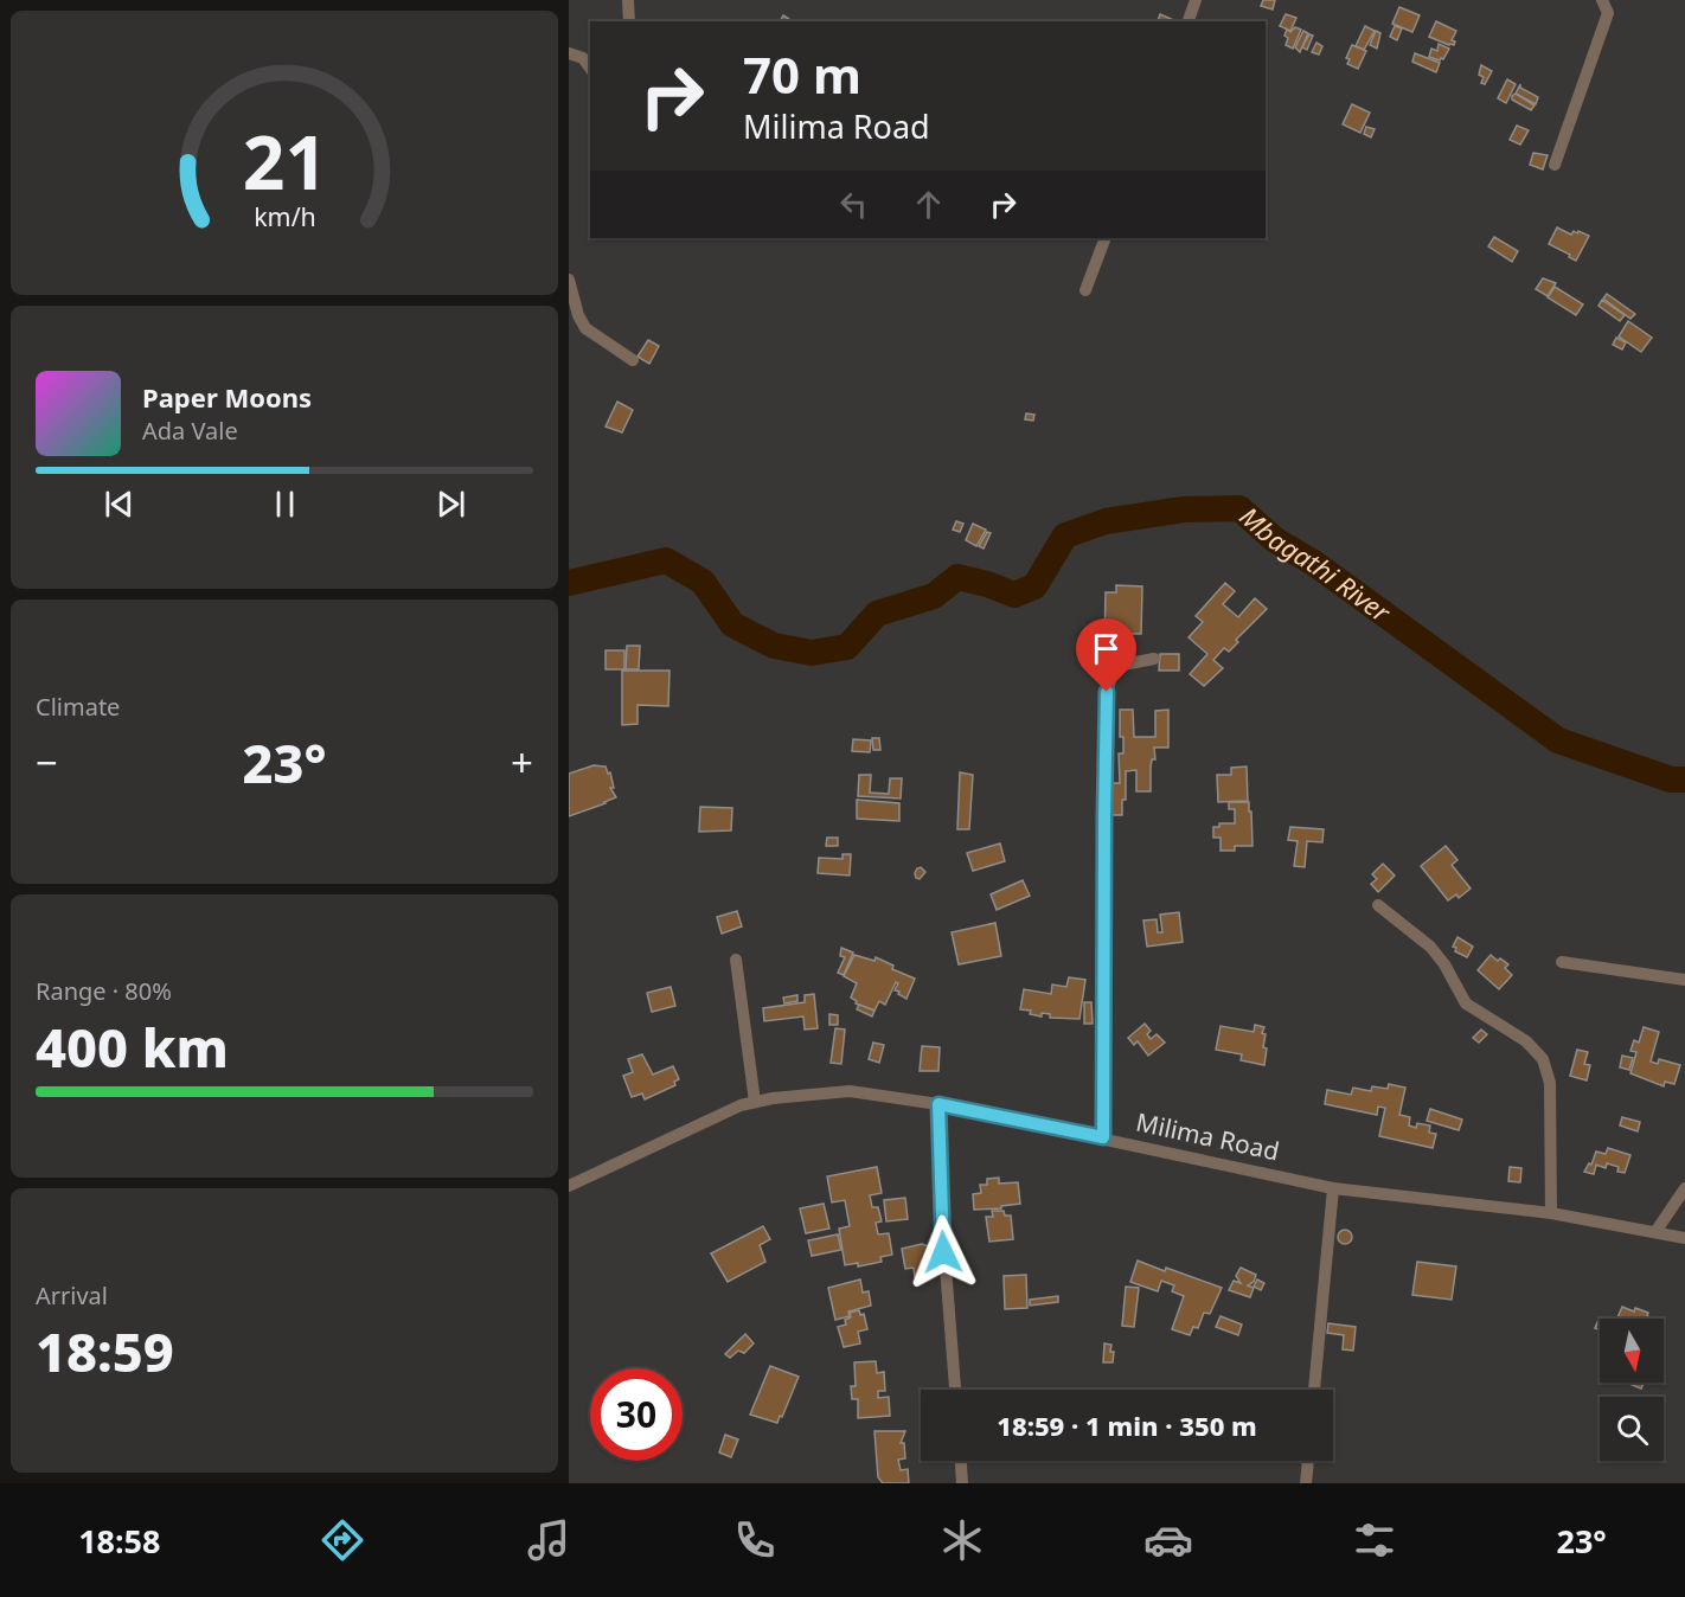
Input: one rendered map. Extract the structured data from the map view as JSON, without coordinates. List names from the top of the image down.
{
  "streets": {
    "street": ["Milima Road"]
  },
  "water": ["Mbagathi River"],
  "north": "bottom",
  "page": {
    "turn": ["70 m", "Milima Road"],
    "song": ["Paper Moons", "Ada Vale"],
    "tile": [
      "Climate",
      ["Range · 80%", "400 km"],
      ["Arrival", "18:59"]
    ],
    "heat": ["−", "23°", "+"],
    "limit": "30",
    "trip": "18:59 · 1 min · 350 m",
    "tabs": ["18:58", "23°"],
    "gauge": ["21", "km/h"]
  }
}
